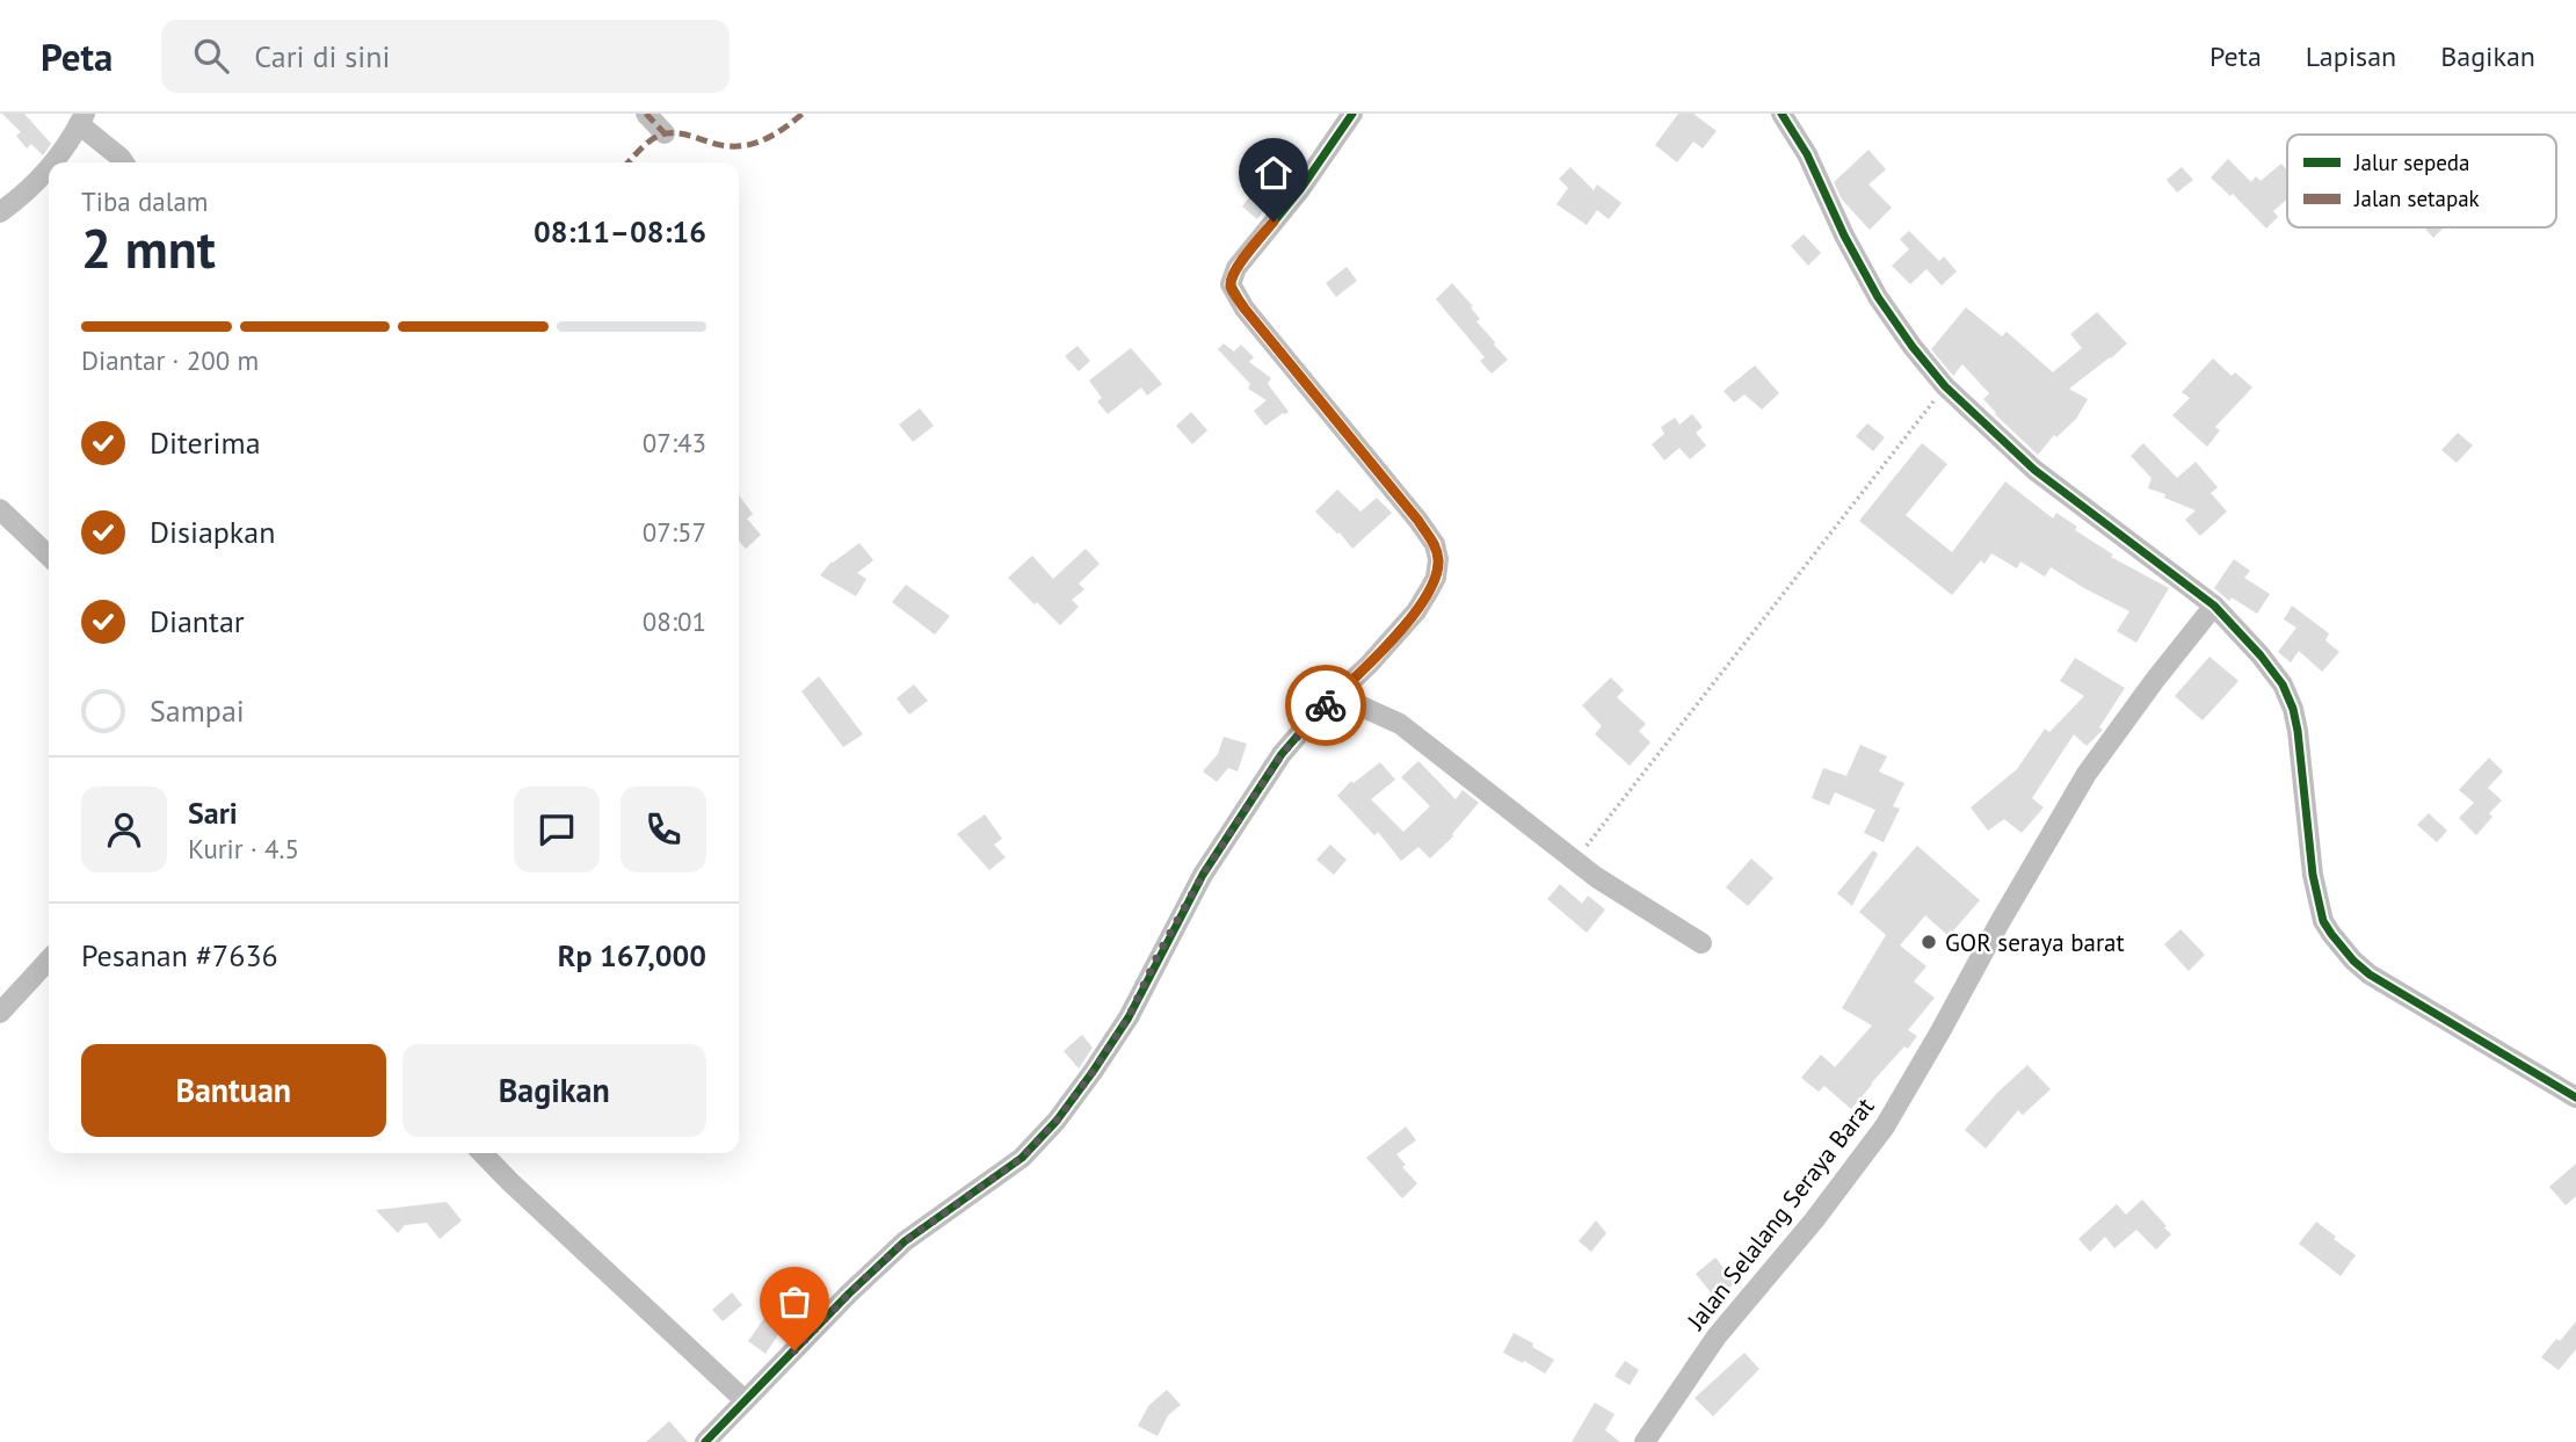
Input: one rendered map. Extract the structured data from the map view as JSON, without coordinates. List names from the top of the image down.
{
  "streets": {
    "street": ["Jalan Selalang Seraya Barat"]
  },
  "places": ["GOR seraya barat"],
  "legend": ["Jalur sepeda", "Jalan setapak"],
  "page": {
    "header": "Peta",
    "search": "Cari di sini",
    "nav": ["Peta", "Lapisan", "Bagikan"],
    "heading": ["2 mnt", "Tiba dalam", "08:11–08:16"],
    "panel": [
      "Sari",
      "Kurir · 4.5",
      "Pesanan #7636",
      "Rp 167,000"
    ],
    "bar": "Diantar · 200 m",
    "list": [
      ["Diterima", "07:43"],
      ["Disiapkan", "07:57"],
      ["Diantar", "08:01"],
      "Sampai"
    ],
    "buttons": ["Bantuan", "Bagikan"]
  }
}
